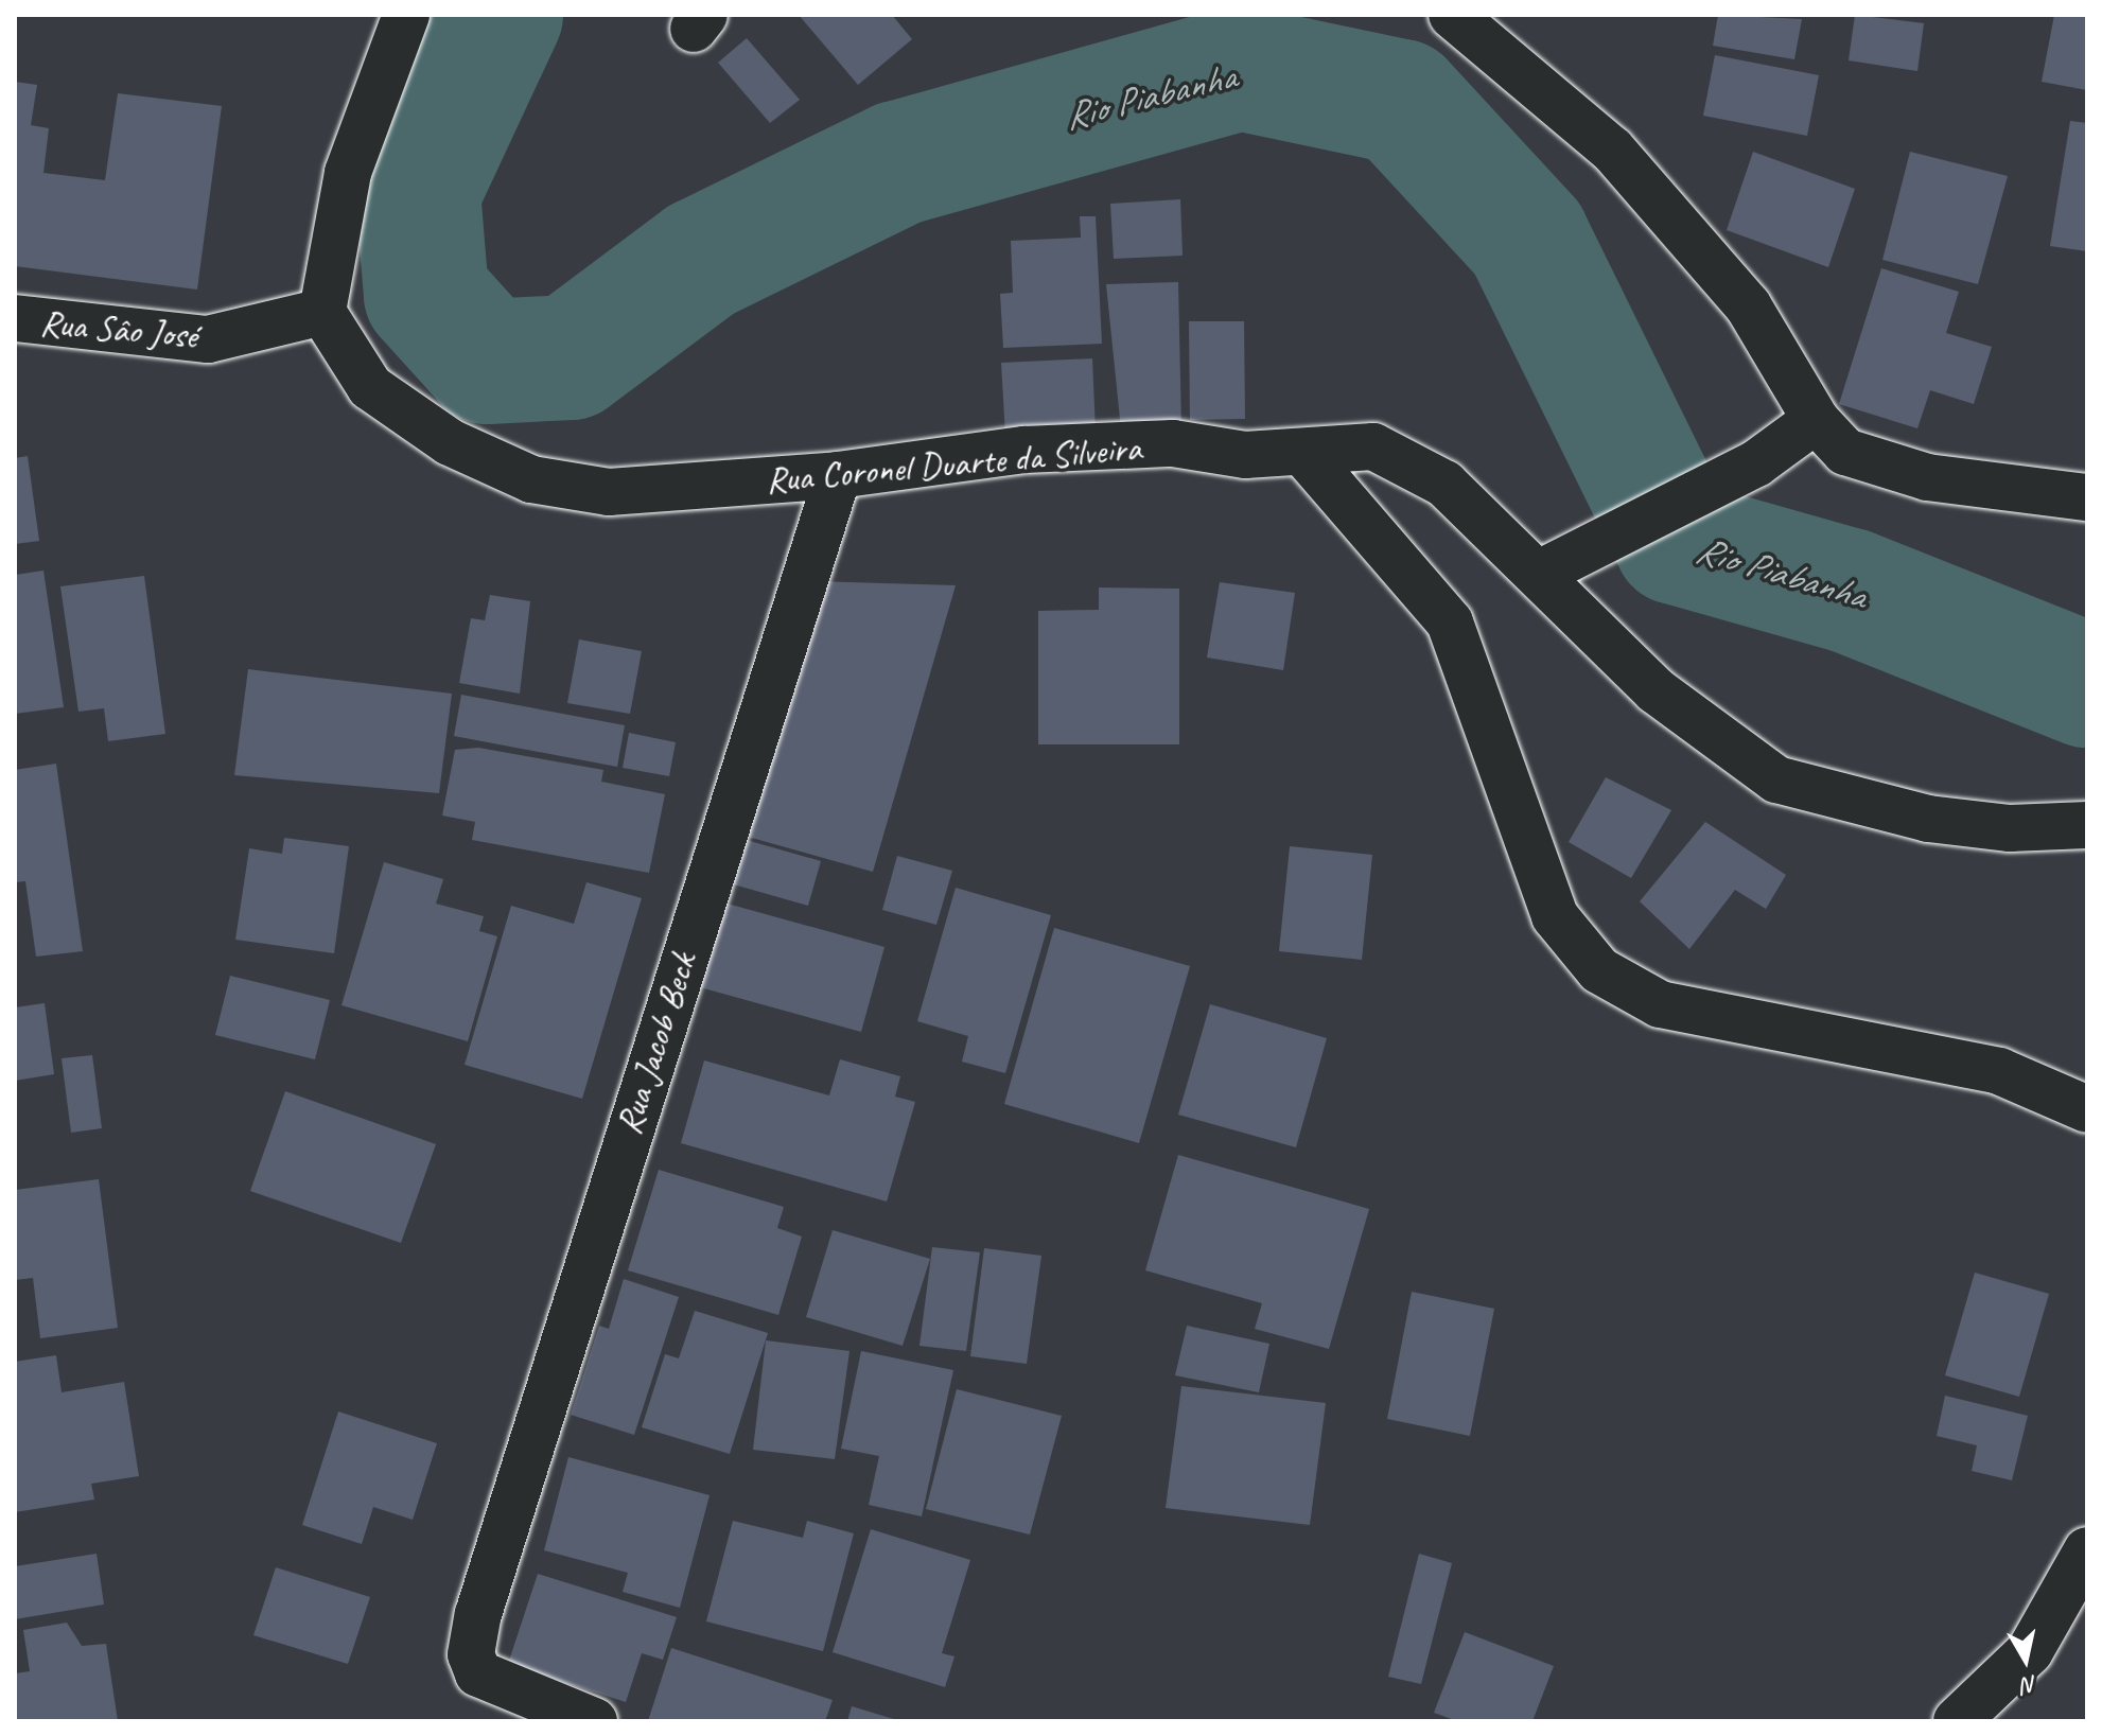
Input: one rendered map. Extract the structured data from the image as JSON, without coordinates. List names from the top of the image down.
{
  "streets": {
    "street": ["Rua Sâo José", "Rua Coronel Duarte da Silveira", "Rua Jacob Beck"]
  },
  "crossings": [
    ["Rua Sâo José", "Rua Coronel Duarte da Silveira"],
    ["Rua Coronel Duarte da Silveira", "Rua Jacob Beck"]
  ],
  "water": ["Rio Piabanha"],
  "north": "bottom"
}
